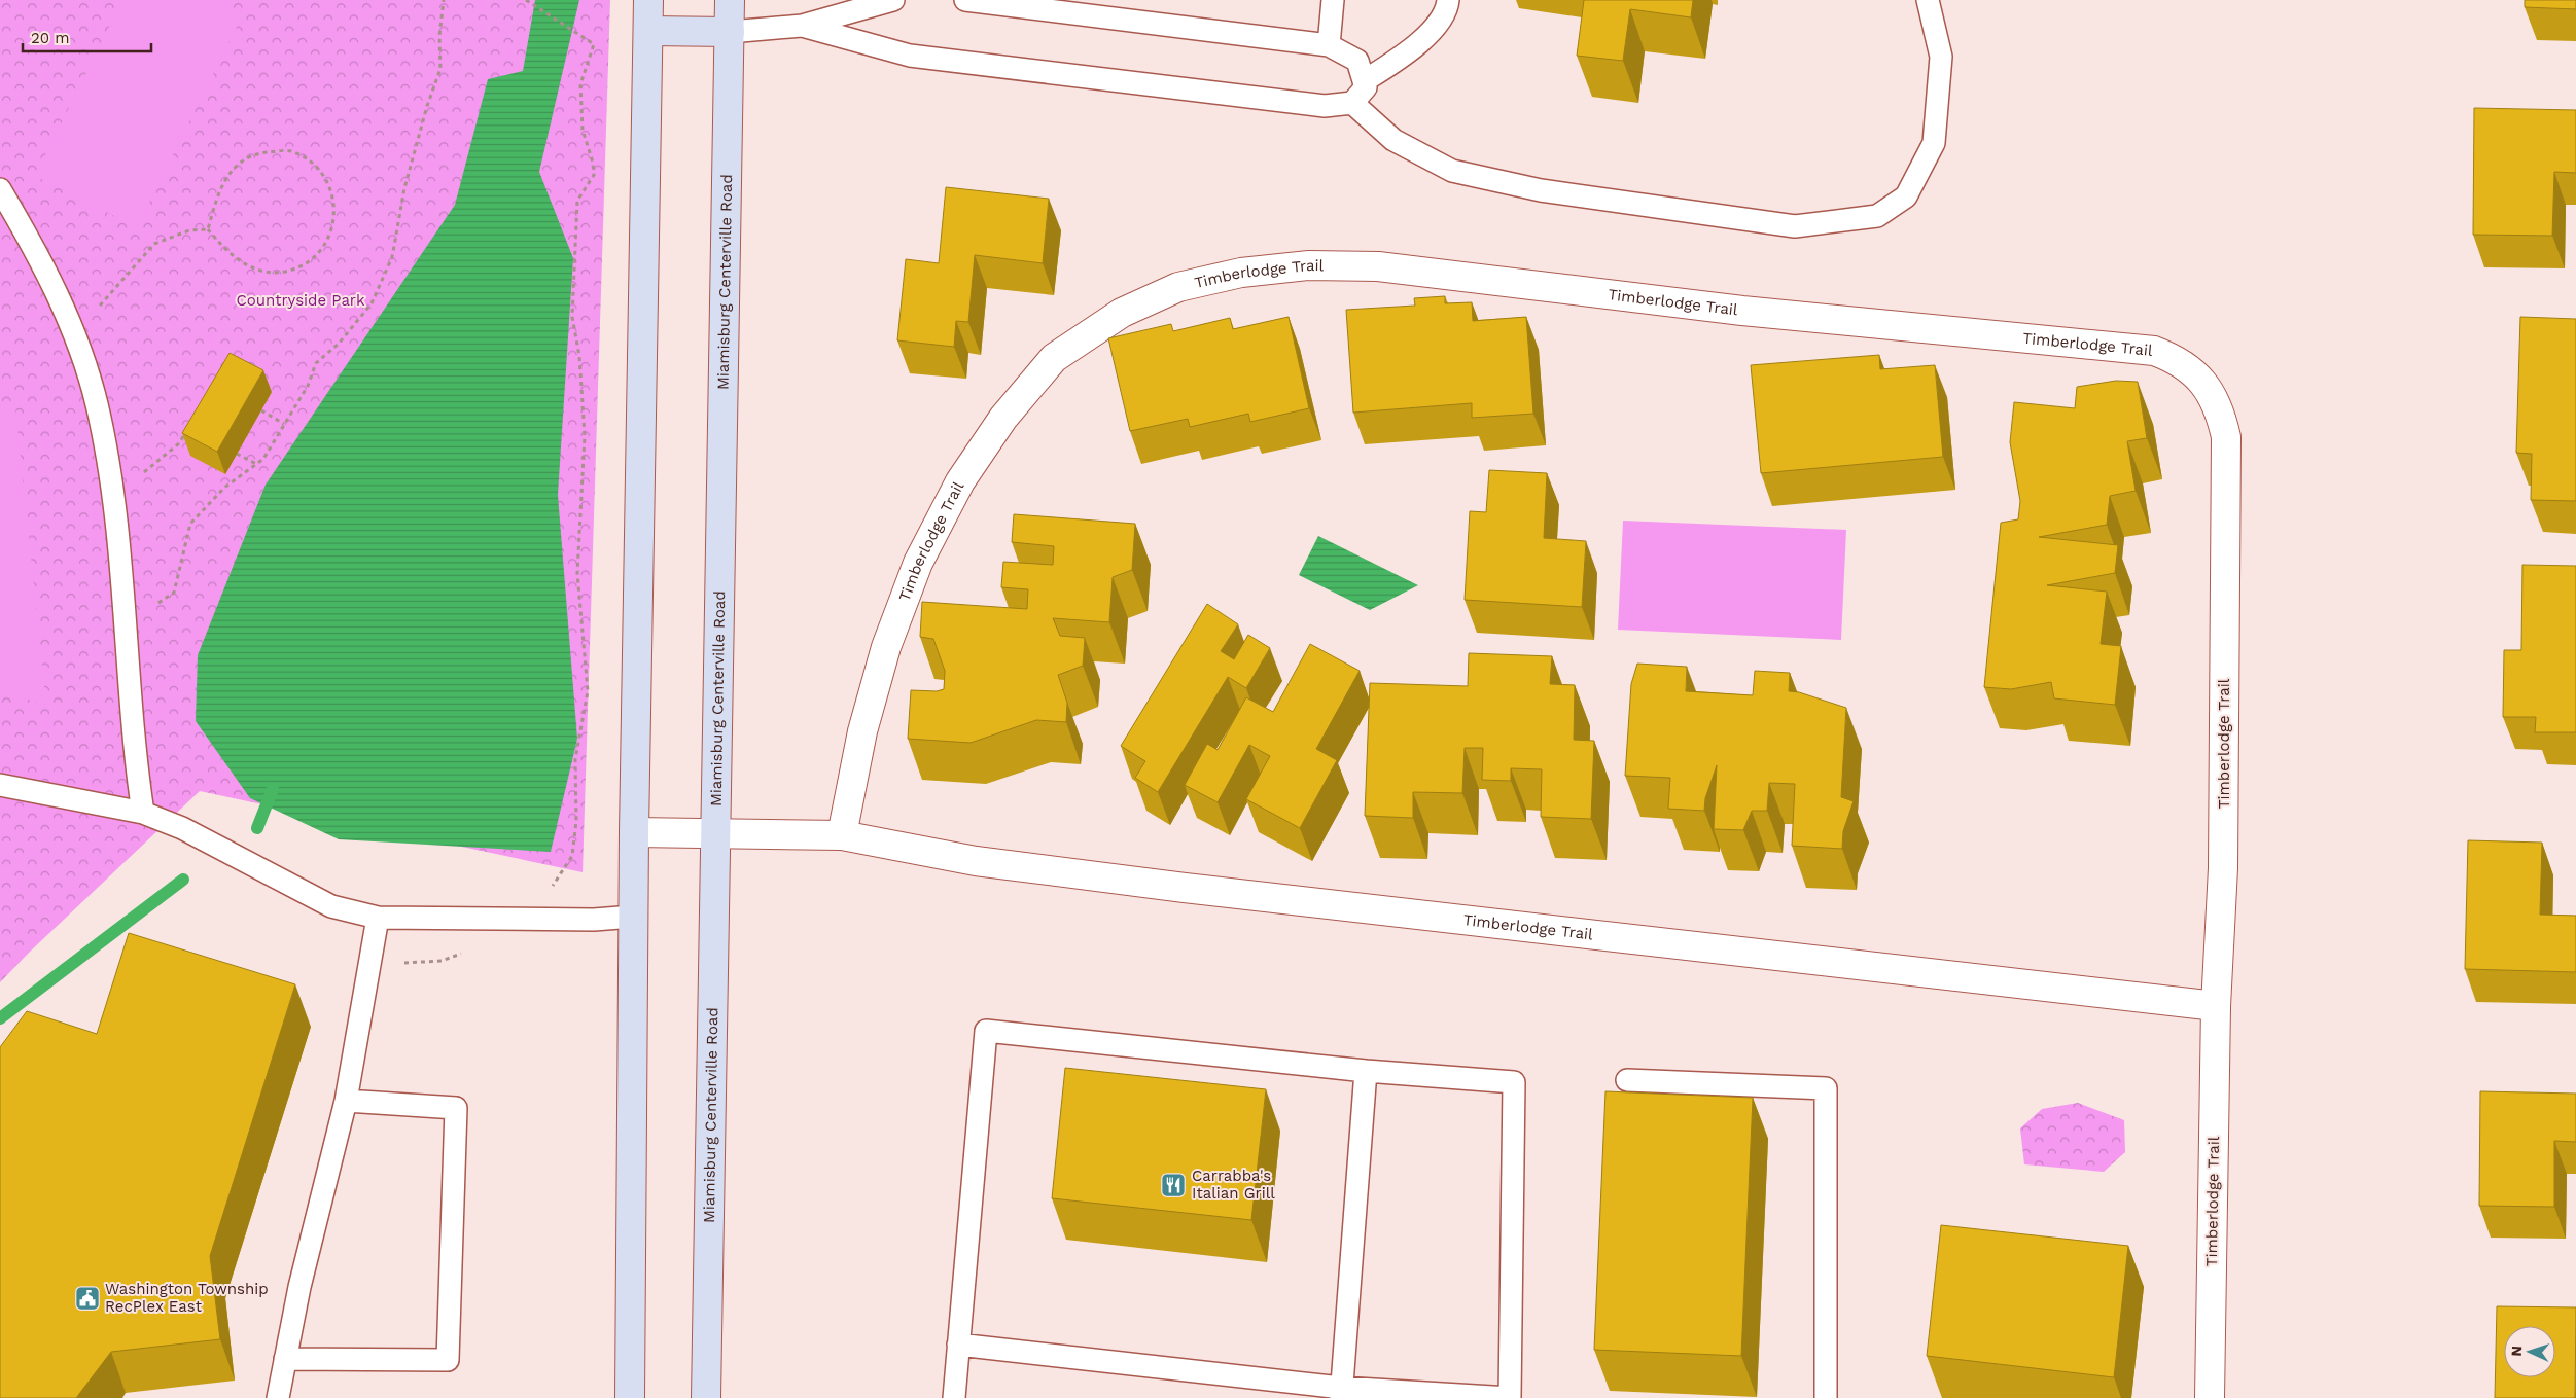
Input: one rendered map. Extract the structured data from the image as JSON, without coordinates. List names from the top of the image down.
{
  "streets": {
    "main road": ["Miamisburg Centerville Road"],
    "street": ["Timberlodge Trail"]
  },
  "crossings": [
    ["Timberlodge Trail", "Miamisburg Centerville Road"]
  ],
  "parks": ["Countryside Park"],
  "places": {
    "restaurant": ["Carrabba's Italian Grill"],
    "public building": ["Washington Township RecPlex East"]
  },
  "scale_bar": "20 m",
  "north": "left"
}
